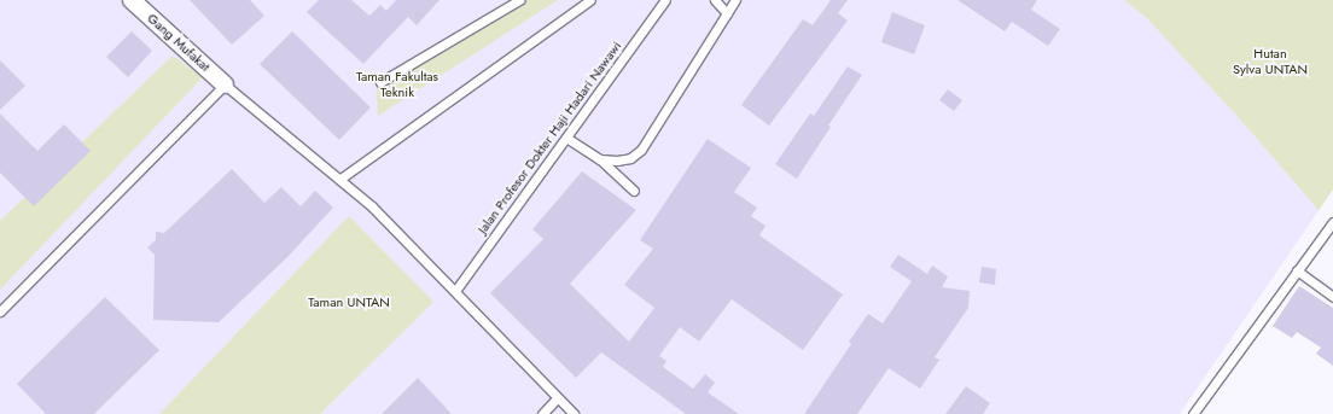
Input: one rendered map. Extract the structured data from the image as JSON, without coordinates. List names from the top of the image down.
{
  "streets": {
    "street": ["Gang Mufakat"],
    "lane": ["Jalan Profesor Dokter Haji Hadari Nawawi"]
  },
  "parks": ["Hutan Sylva UNTAN", "Taman Fakultas Teknik", "Taman UNTAN"]
}
